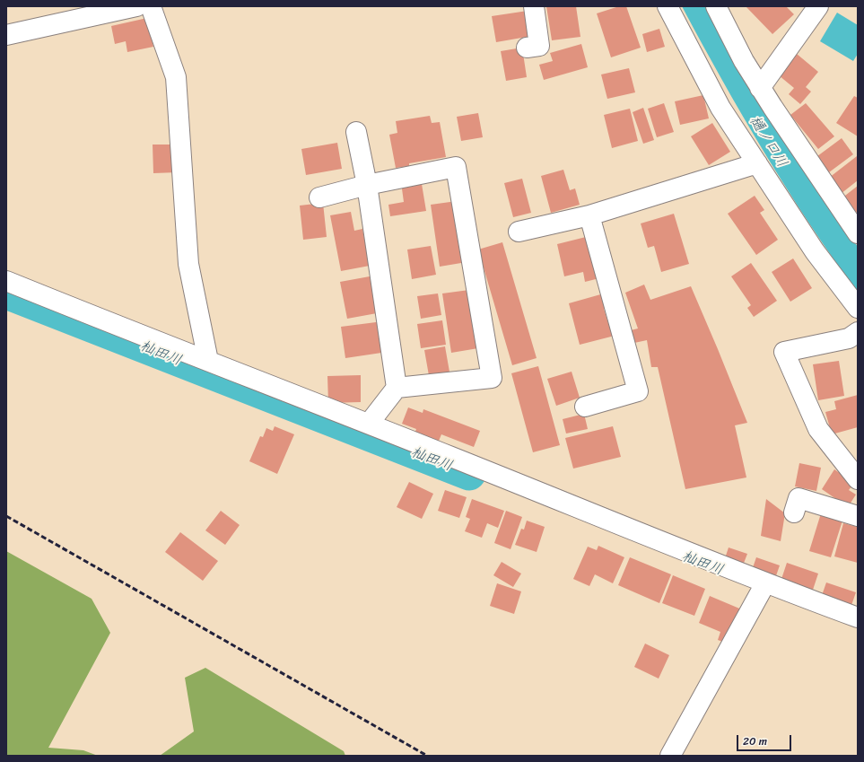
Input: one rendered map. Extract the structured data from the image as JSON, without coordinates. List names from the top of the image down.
{
  "water": ["樋ノ口川", "杣田川"],
  "scale_bar": "20 m"
}
